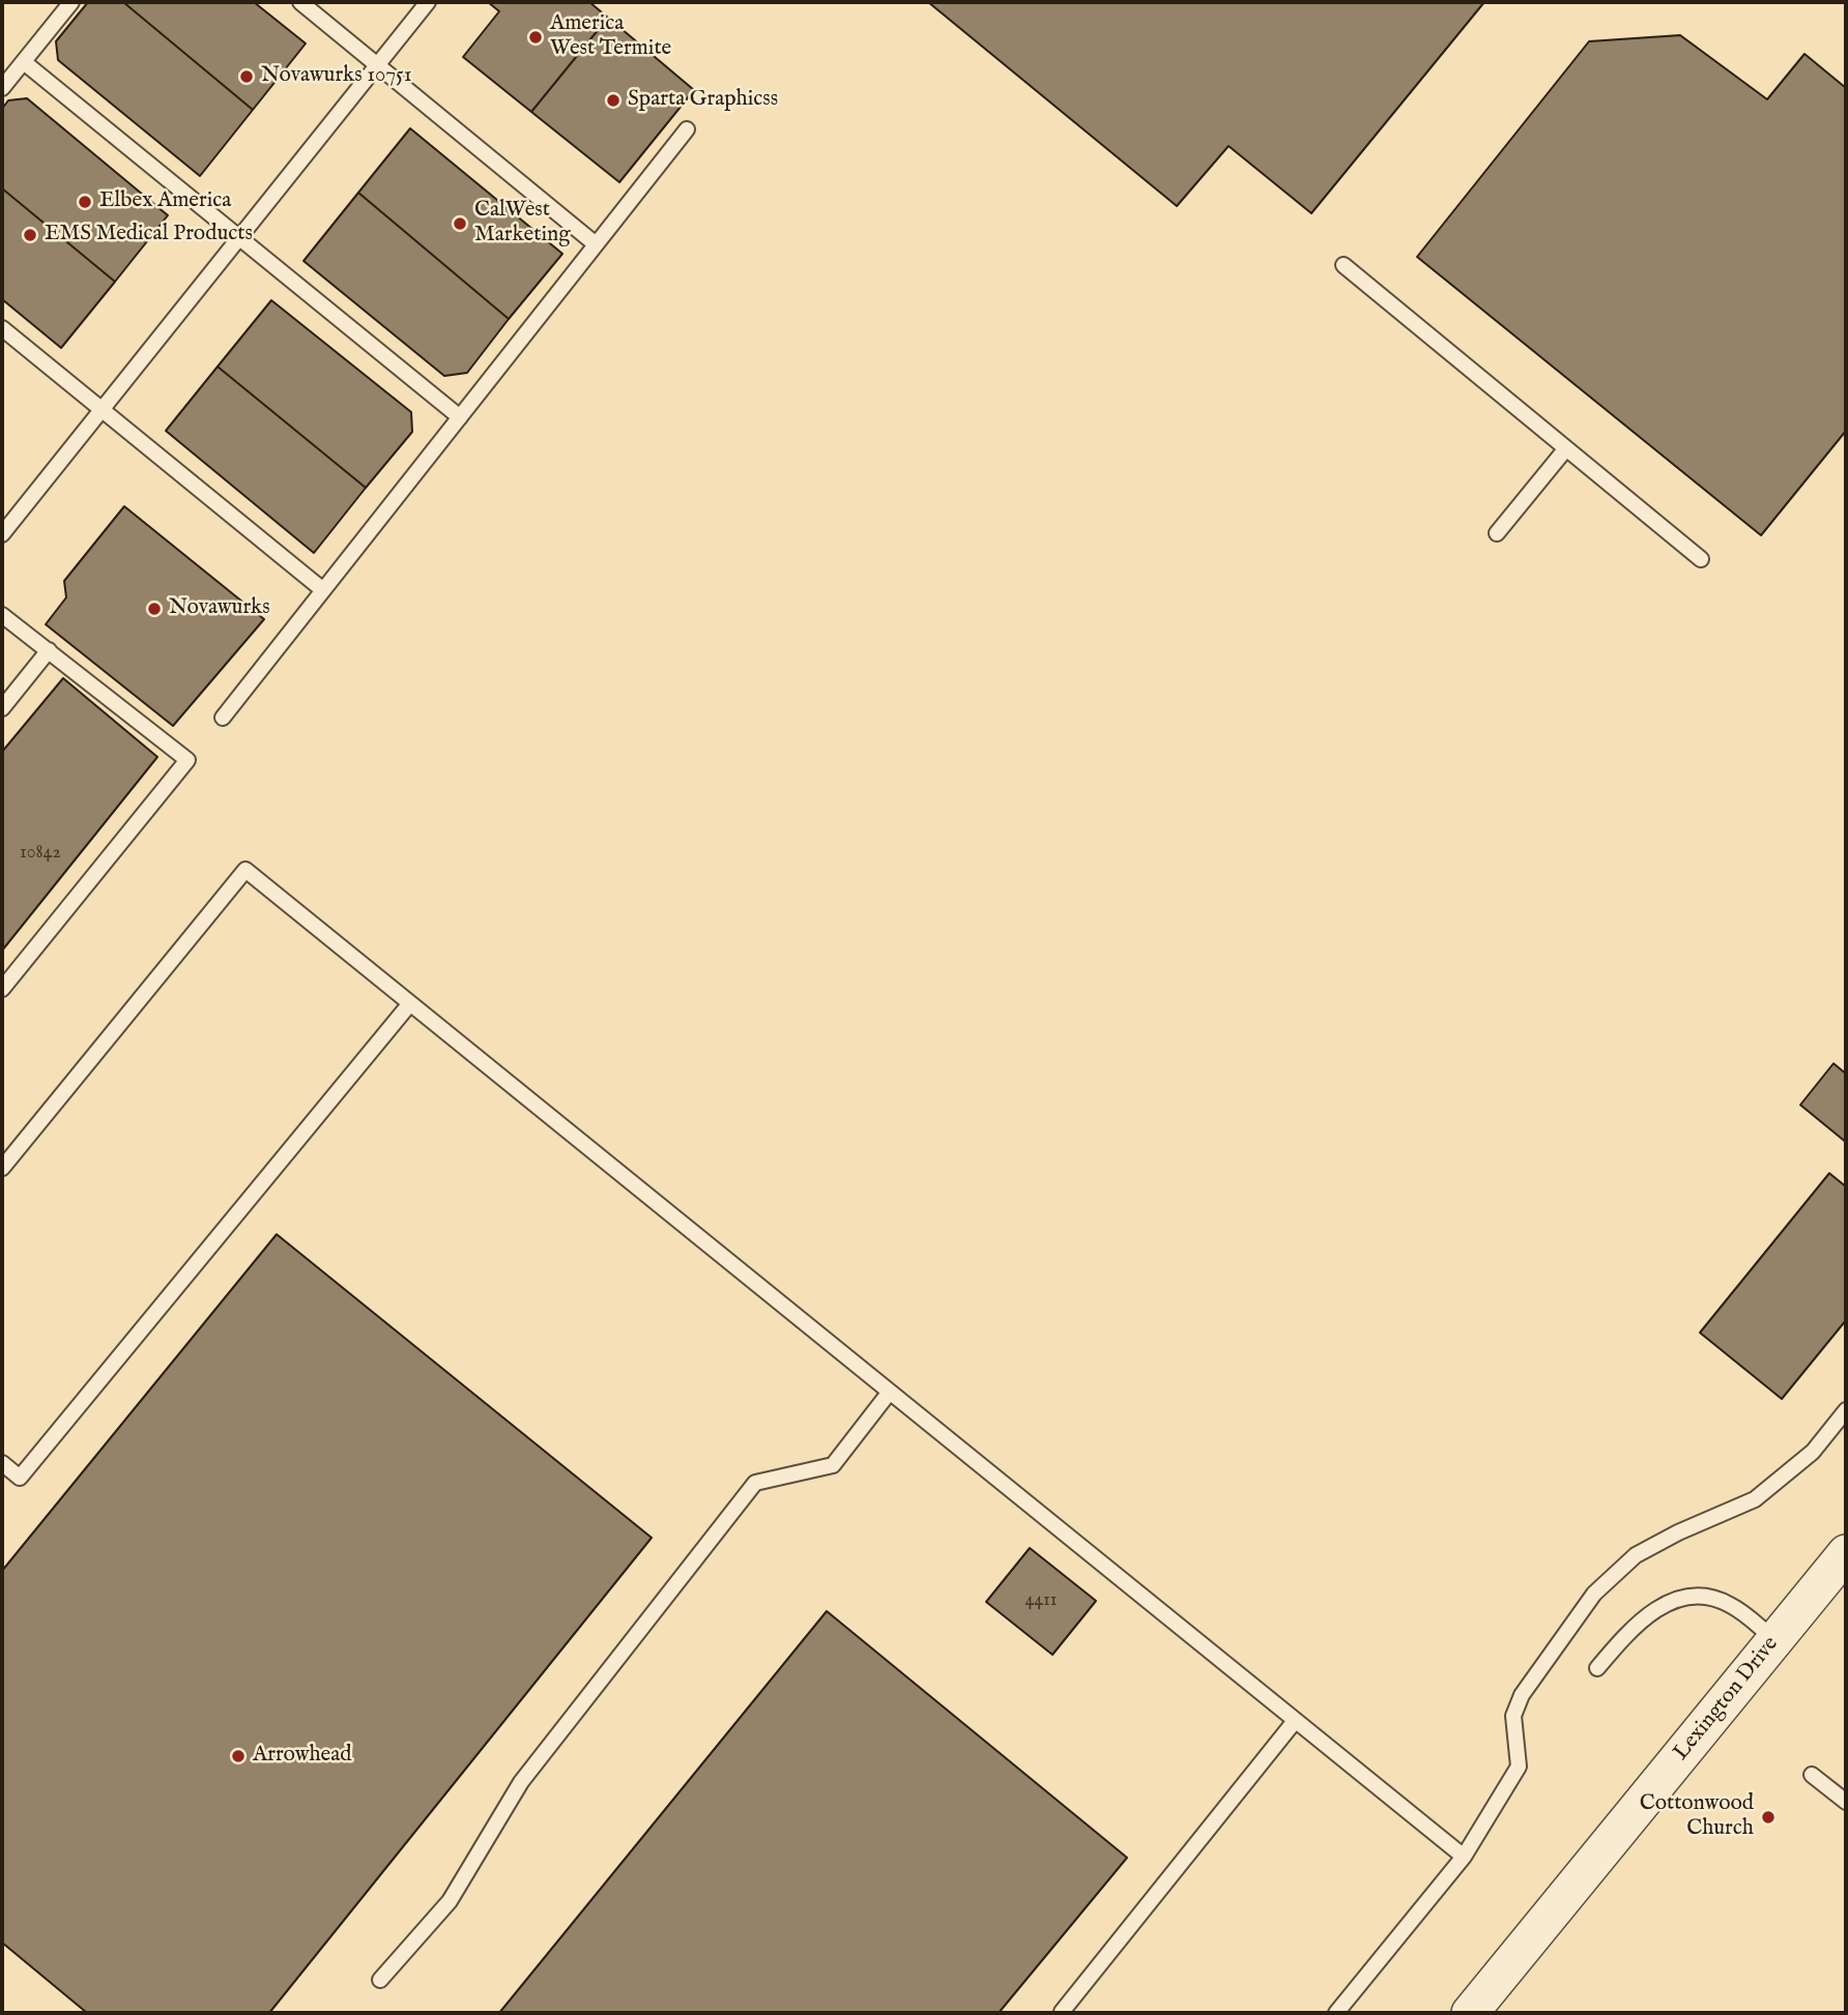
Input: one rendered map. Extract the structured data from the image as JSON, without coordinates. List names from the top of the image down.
{
  "streets": {
    "street": ["Lexington Drive"]
  },
  "places": [
    "America West Termite",
    "Novawurks 10751",
    "Sparta Graphicss",
    "Elbex America",
    "CalWest Marketing",
    "EMS Medical Products",
    "Novawurks",
    "Arrowhead",
    "Cottonwood Church"
  ],
  "house_numbers": ["10842", "4411"]
}
